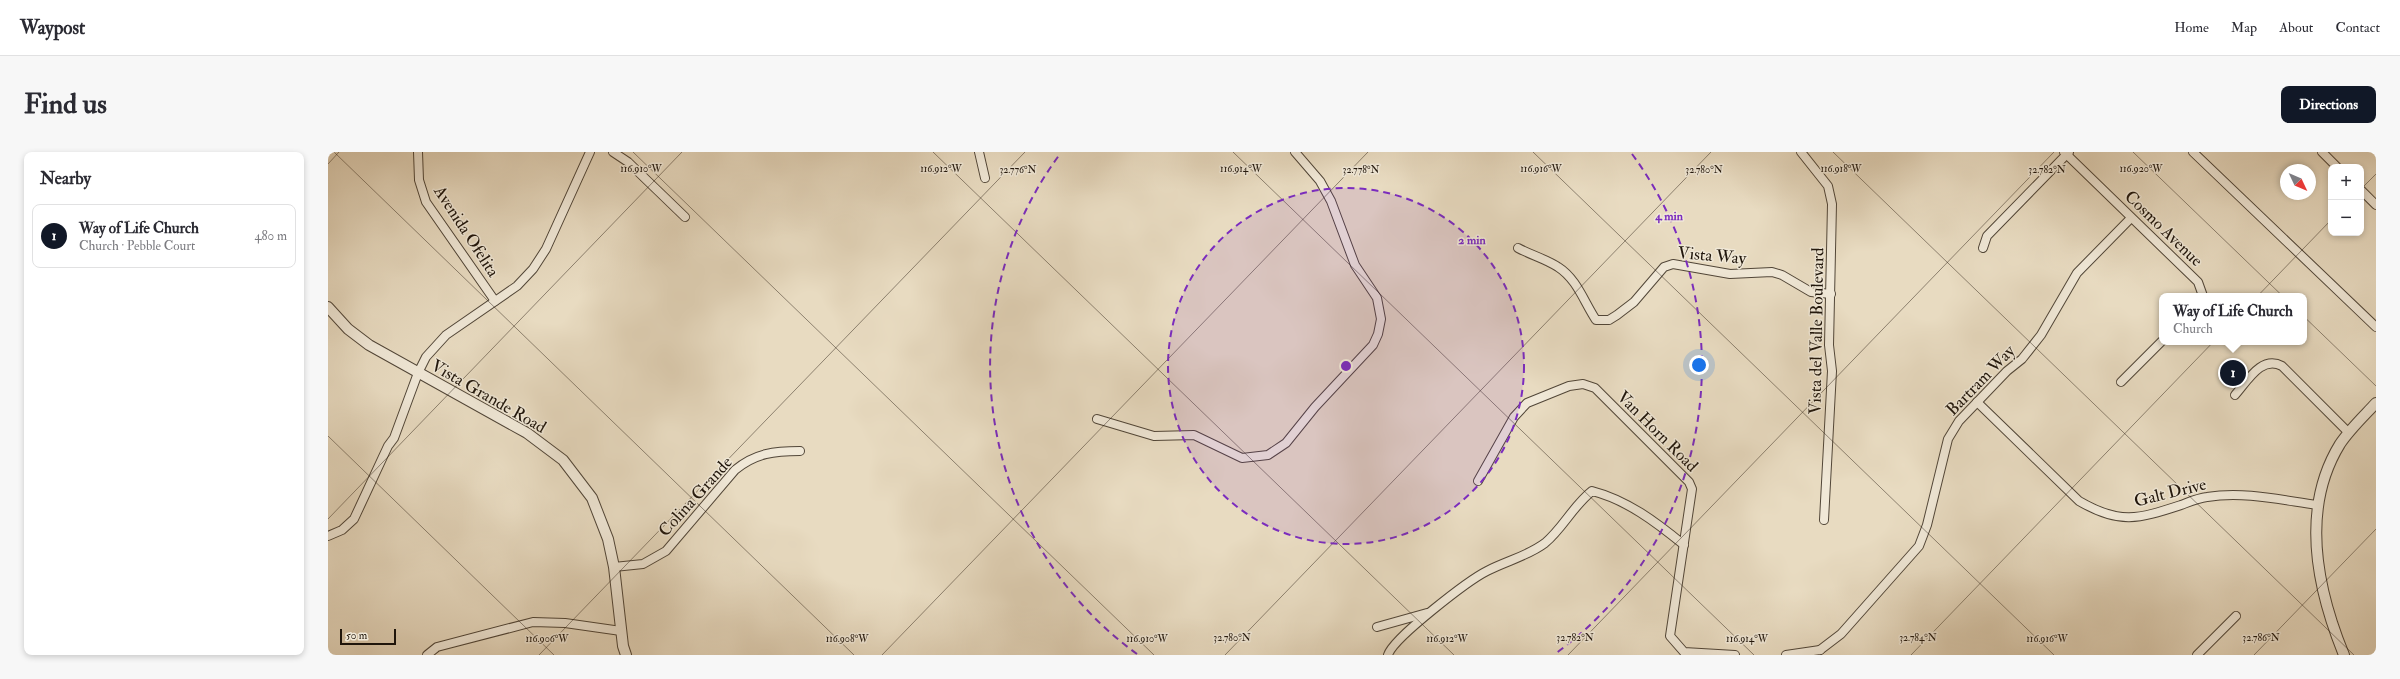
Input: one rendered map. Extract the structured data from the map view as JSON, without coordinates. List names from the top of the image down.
{
  "streets": {
    "street": [
      "Cosmo Avenue",
      "Avenida Ofelita",
      "Vista Way",
      "Vista del Valle Boulevard",
      "Bartram Way",
      "Vista Grande Road",
      "Van Horn Road",
      "Galt Drive",
      "Colina Grande"
    ]
  },
  "crossings": [
    ["Cosmo Avenue", "Bartram Way"],
    ["Vista Way", "Vista del Valle Boulevard"],
    ["Bartram Way", "Galt Drive"],
    ["Vista Grande Road", "Colina Grande"]
  ],
  "scale_bar": "50 m",
  "north": "bottom right",
  "page": {
    "header": "Waypost",
    "nav": [
      "Home",
      "Map",
      "About",
      "Contact"
    ],
    "buttons": "Directions",
    "title": "Find us",
    "heading": "Nearby",
    "map_buttons": ["+", "−"],
    "list": [
      {
        "mark": "1",
        "name": "Way of Life Church",
        "note": "Church · Pebble Court",
        "value": "480 m"
      }
    ],
    "popup": ["Way of Life Church", "Church"],
    "pins": "1",
    "scale": "50 m"
  },
  "coordinates": [
    "116.910°W",
    "116.912°W",
    "116.914°W",
    "116.916°W",
    "116.918°W",
    "116.920°W",
    "32.776°N",
    "32.778°N",
    "32.780°N",
    "32.782°N",
    "32.784°N",
    "32.786°N",
    "116.906°W",
    "116.908°W"
  ],
  "rings": ["4 min", "2 min"]
}
